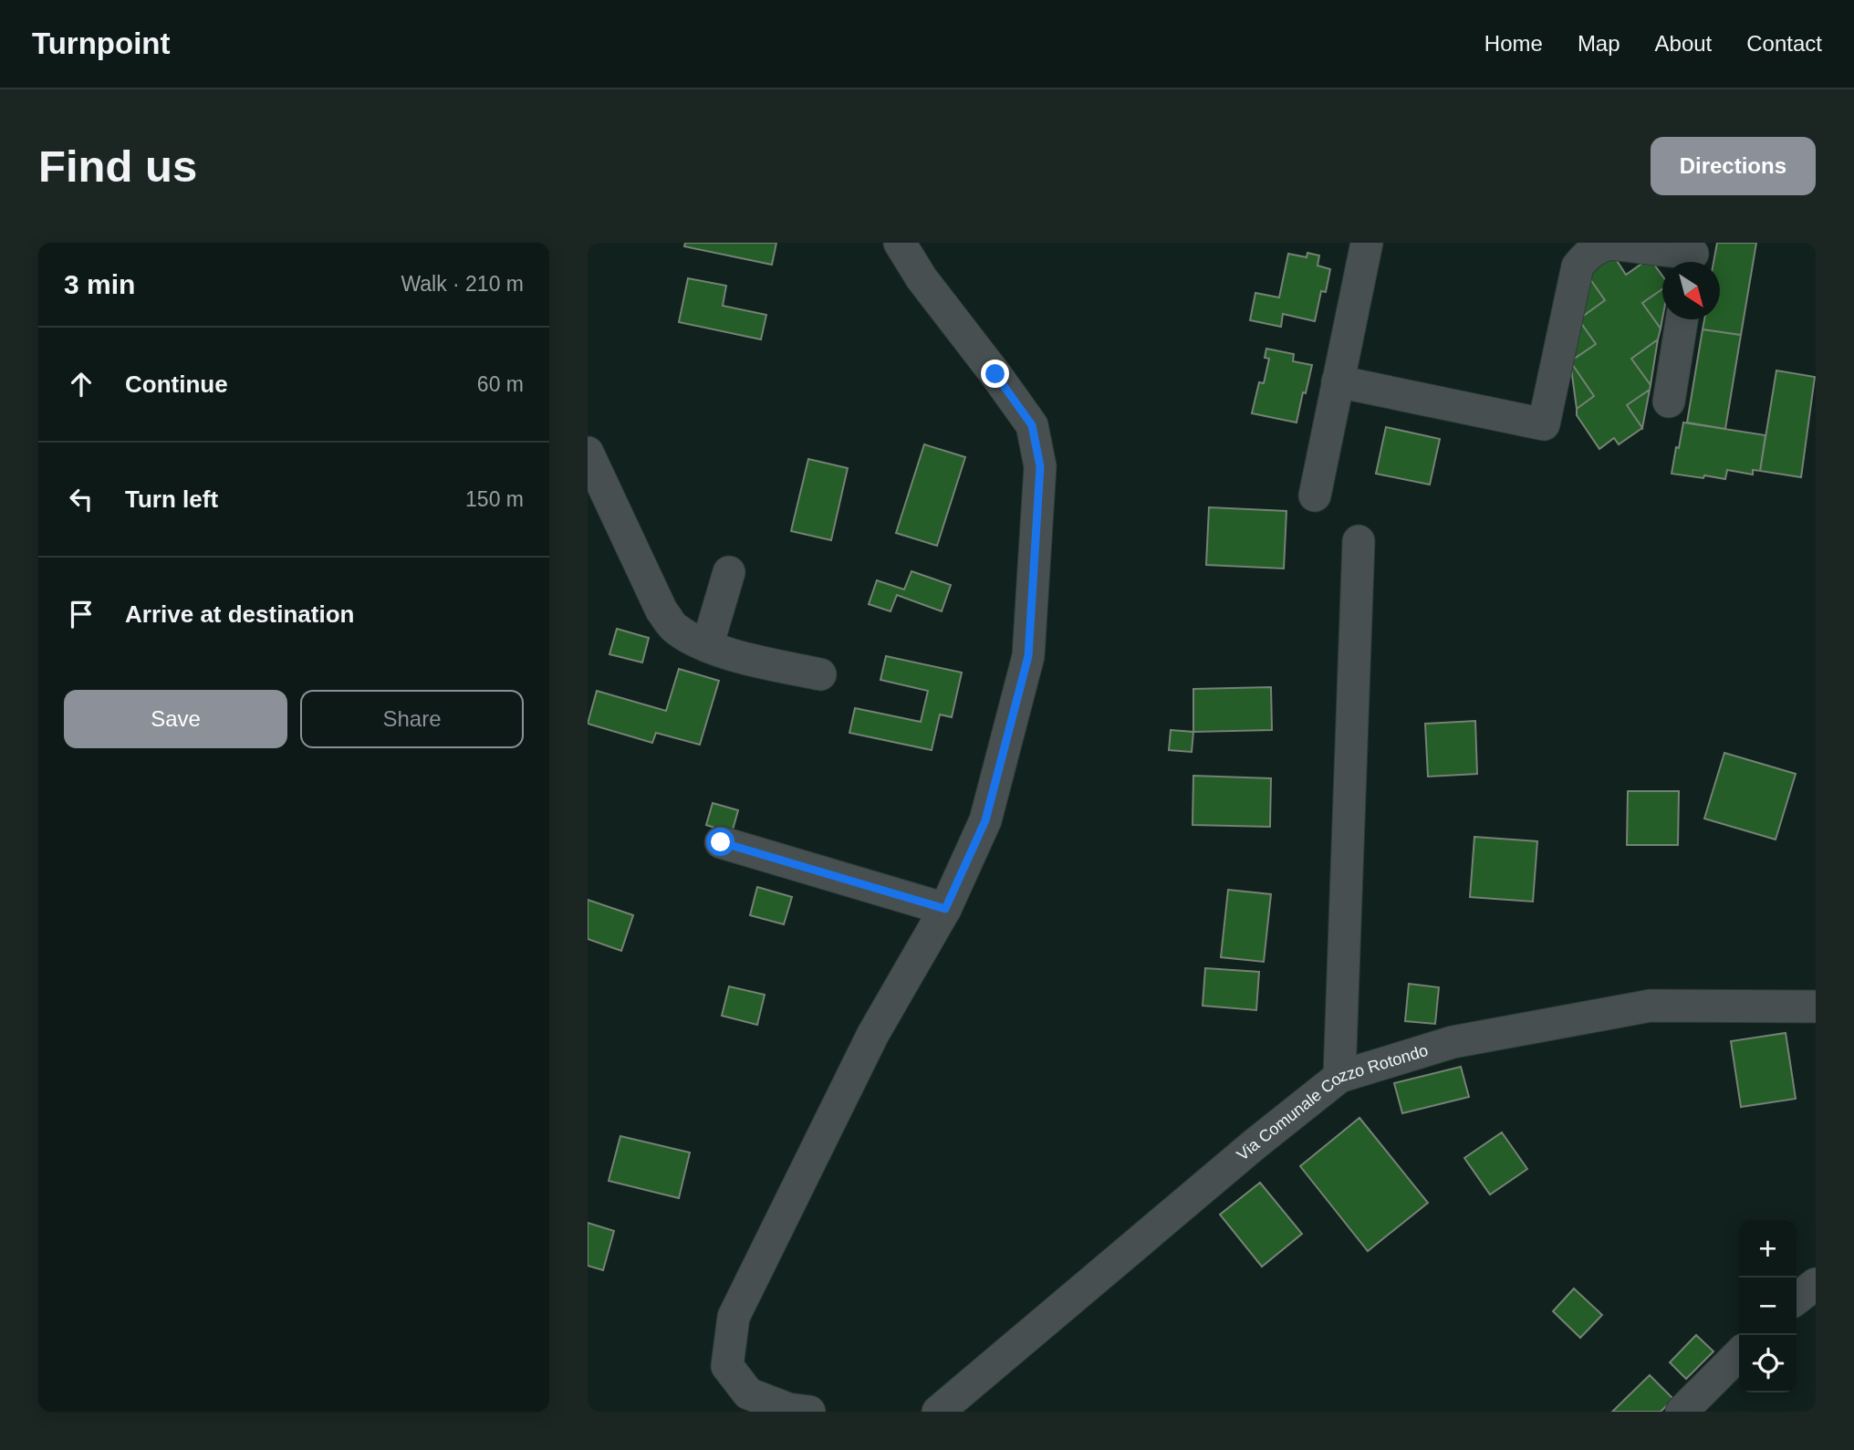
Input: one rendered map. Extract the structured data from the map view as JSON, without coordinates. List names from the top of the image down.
{
  "streets": {
    "street": ["Via Comunale Cozzo Rotondo"]
  },
  "north": "bottom right",
  "page": {
    "header": "Turnpoint",
    "nav": [
      "Home",
      "Map",
      "About",
      "Contact"
    ],
    "buttons": [
      "Directions",
      ["Save", "Share"]
    ],
    "title": "Find us",
    "heading": ["3 min", "Walk · 210 m"],
    "list": [
      ["Continue", "60 m"],
      ["Turn left", "150 m"],
      "Arrive at destination"
    ],
    "map_buttons": ["+", "−"]
  }
}
